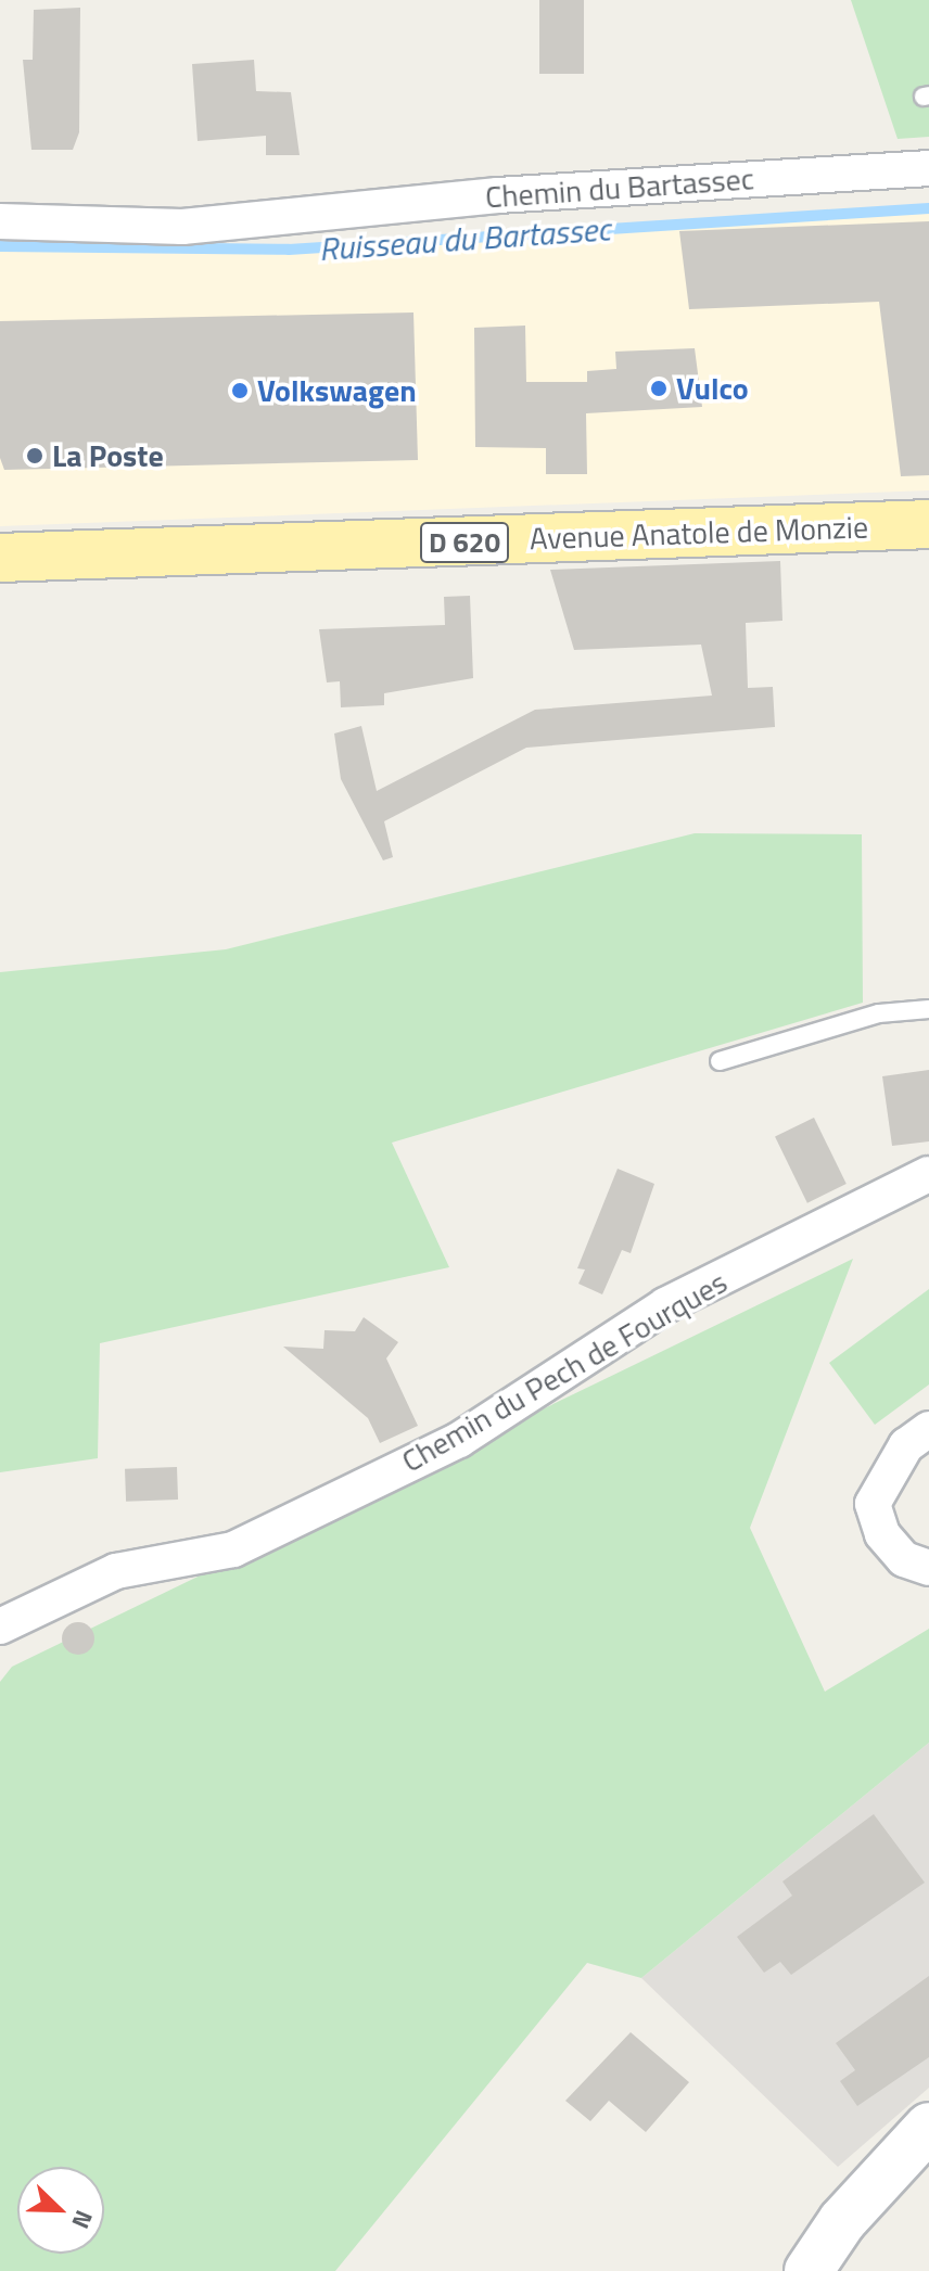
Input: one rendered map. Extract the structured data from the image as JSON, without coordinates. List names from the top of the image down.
{
  "streets": {
    "main road": ["Avenue Anatole de Monzie", "D 620"],
    "street": ["Chemin du Bartassec", "Chemin du Pech de Fourques"]
  },
  "water": ["Ruisseau du Bartassec"],
  "places": ["Vulco", "Volkswagen", "La Poste"],
  "north": "bottom right"
}
